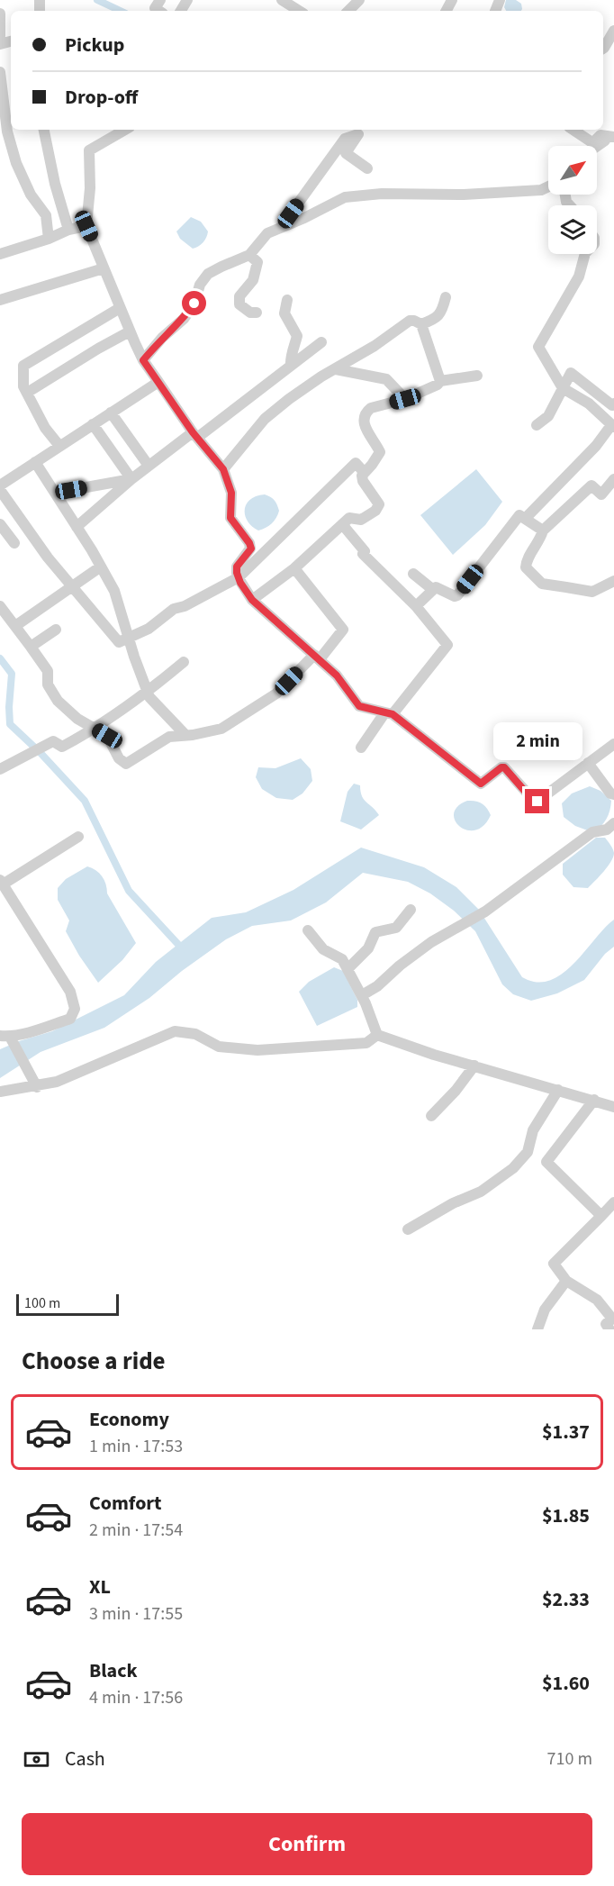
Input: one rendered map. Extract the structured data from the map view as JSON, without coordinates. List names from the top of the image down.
{
  "scale_bar": "100 m",
  "north": "top right",
  "page": {
    "banner": ["Pickup", "Drop-off"],
    "bubble": "2 min",
    "scale": "100 m",
    "heading": "Choose a ride",
    "list": [
      {
        "name": "Economy",
        "note": "1 min · 17:53",
        "value": "$1.37"
      },
      {
        "name": "Comfort",
        "note": "2 min · 17:54",
        "value": "$1.85"
      },
      {
        "name": "XL",
        "note": "3 min · 17:55",
        "value": "$2.33"
      },
      {
        "name": "Black",
        "note": "4 min · 17:56",
        "value": "$1.60"
      }
    ],
    "pay": ["Cash", "710 m"],
    "buttons": "Confirm"
  }
}
